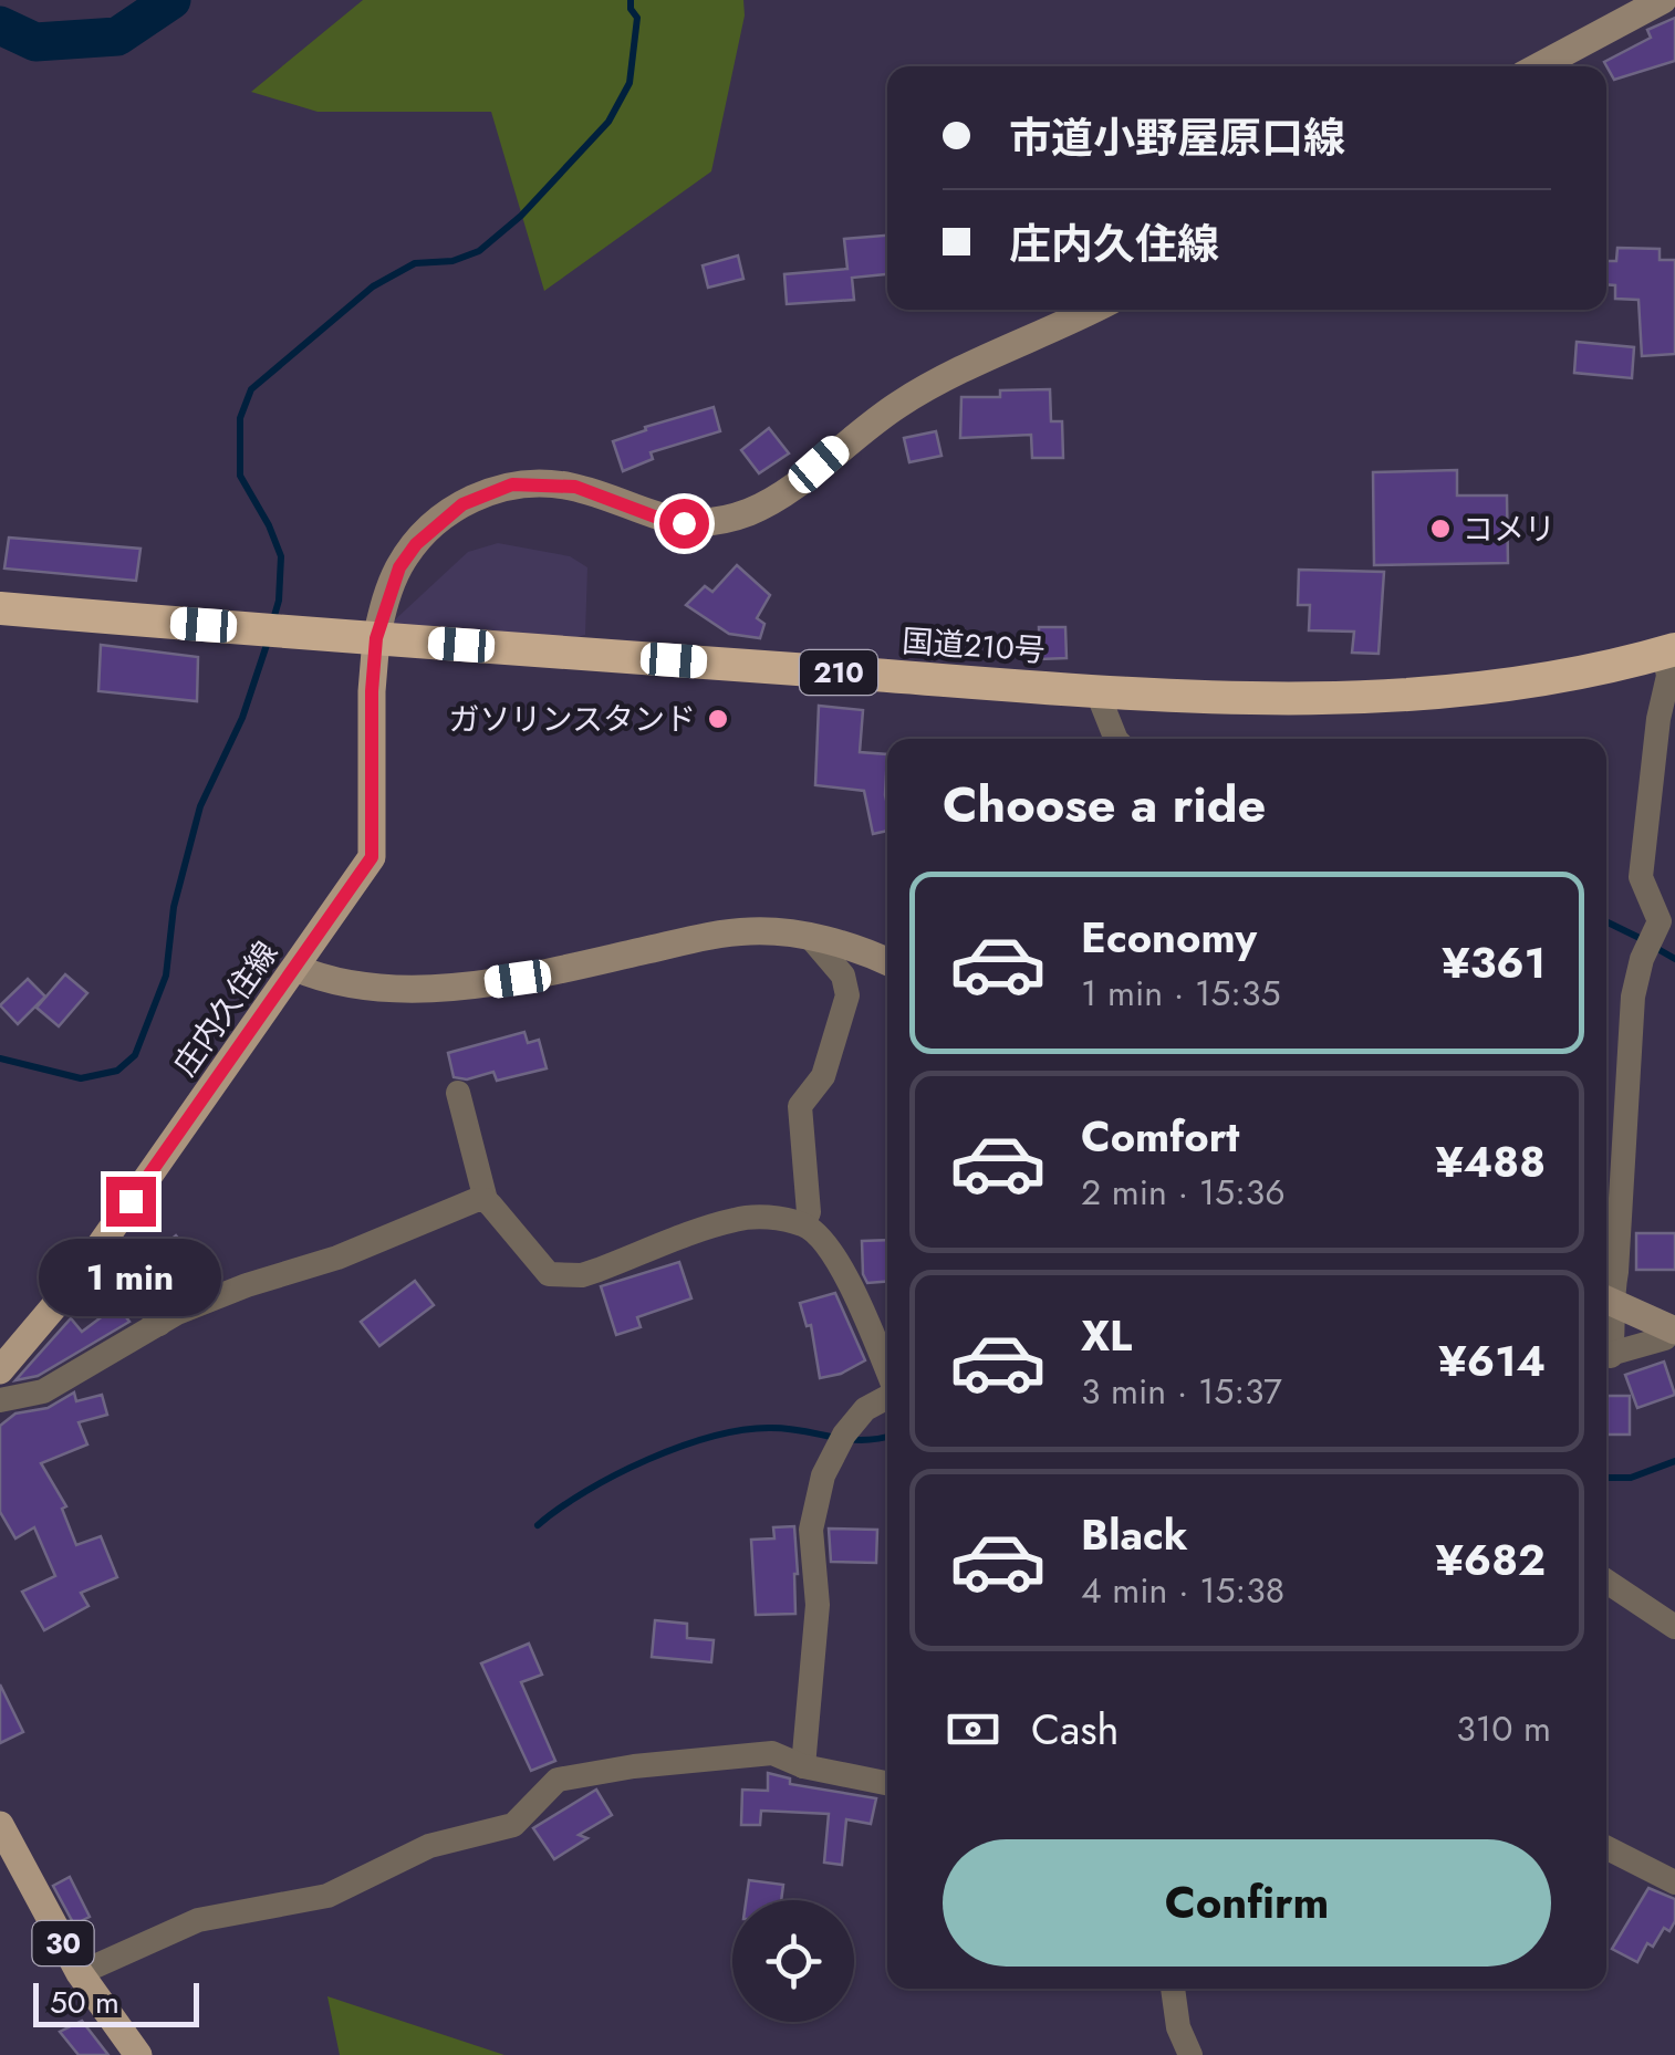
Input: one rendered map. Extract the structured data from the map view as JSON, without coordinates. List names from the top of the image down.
{
  "streets": {
    "highway": ["国道210号", "210"],
    "main road": ["庄内久住線", "30"]
  },
  "crossings": [
    ["国道210号", "庄内久住線"]
  ],
  "places": ["コメリ", "ガソリンスタンド"],
  "scale_bar": "50 m",
  "page": {
    "banner": ["市道小野屋原口線", "庄内久住線"],
    "heading": "Choose a ride",
    "list": [
      {
        "name": "Economy",
        "note": "1 min · 15:35",
        "value": "¥361"
      },
      {
        "name": "Comfort",
        "note": "2 min · 15:36",
        "value": "¥488"
      },
      {
        "name": "XL",
        "note": "3 min · 15:37",
        "value": "¥614"
      },
      {
        "name": "Black",
        "note": "4 min · 15:38",
        "value": "¥682"
      }
    ],
    "bubble": "1 min",
    "pay": ["Cash", "310 m"],
    "buttons": "Confirm",
    "scale": "50 m"
  }
}
